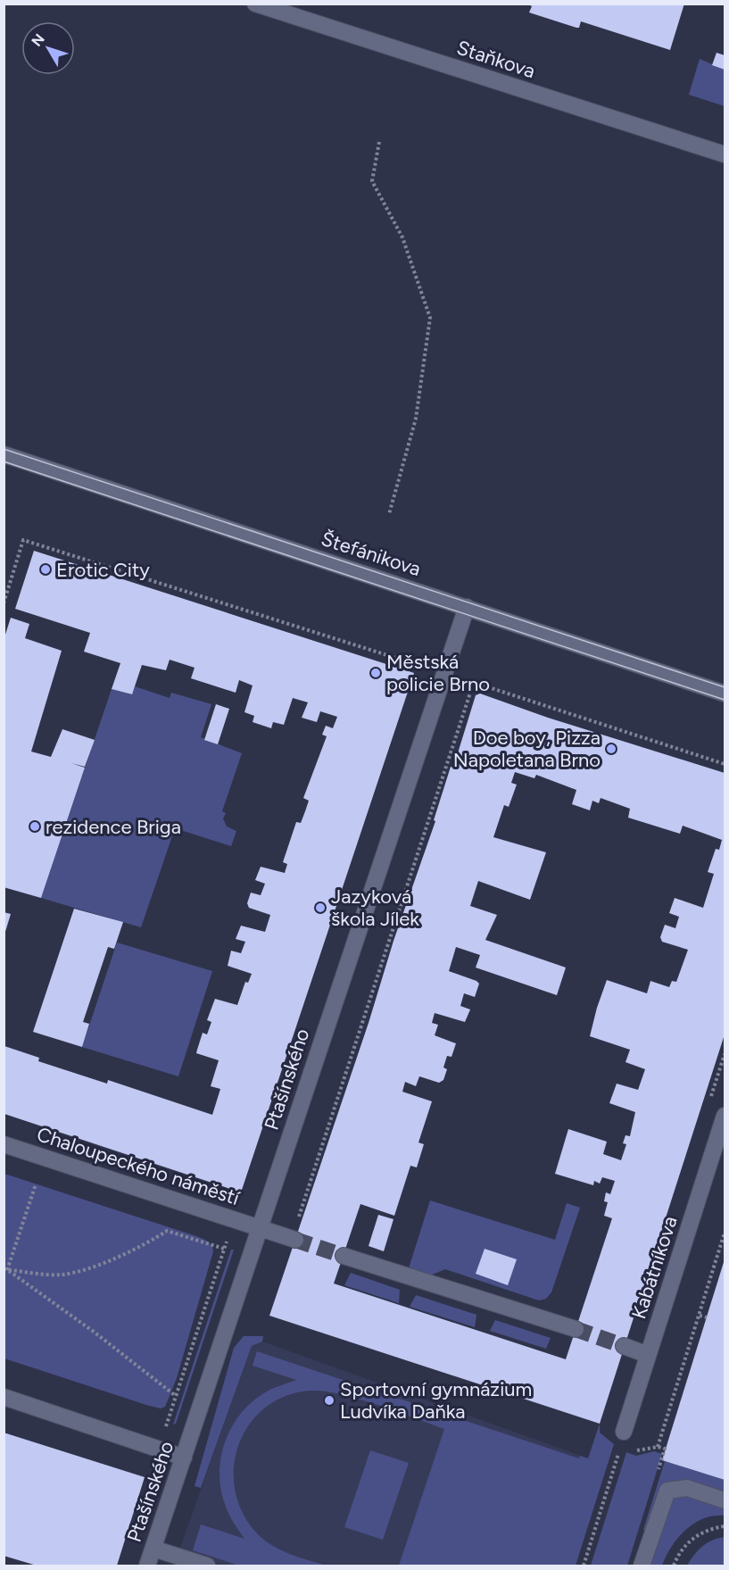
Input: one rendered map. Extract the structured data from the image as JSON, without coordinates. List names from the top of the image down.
{
  "streets": {
    "street": [
      "Staňkova",
      "Štefánikova",
      "Ptašínského",
      "Chaloupeckého náměstí",
      "Kabátníkova"
    ]
  },
  "crossings": [
    ["Štefánikova", "Ptašínského"],
    ["Ptašínského", "Chaloupeckého náměstí"]
  ],
  "places": [
    "Erotic City",
    "Městská policie Brno",
    "Doe boy, Pizza Napoletana Brno",
    "rezidence Briga",
    "Jazyková škola Jílek",
    "Sportovní gymnázium Ludvíka Daňka"
  ],
  "north": "top left"
}
